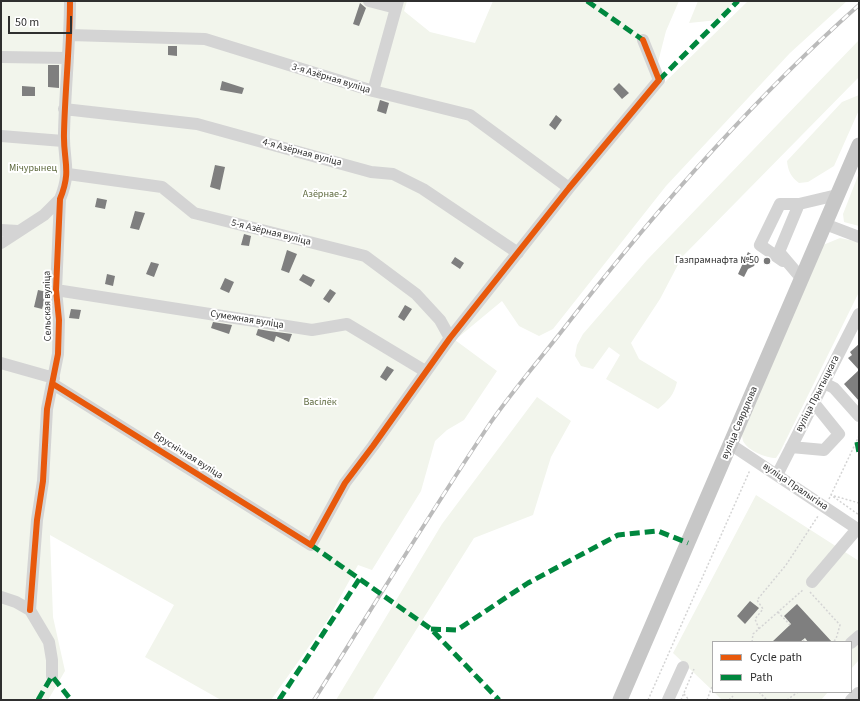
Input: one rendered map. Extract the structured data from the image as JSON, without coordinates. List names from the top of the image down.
{
  "streets": {
    "main road": ["вуліца Свярдлова"],
    "street": [
      "3-я Азёрная вуліца",
      "4-я Азёрная вуліца",
      "5-я Азёрная вуліца",
      "Сельская вуліца",
      "Сумежная вуліца",
      "вуліца Прытыцкага",
      "Бруснічная вуліца",
      "вуліца Пралыгіна"
    ]
  },
  "crossings": [
    ["3-я Азёрная вуліца", "Сельская вуліца"],
    ["4-я Азёрная вуліца", "Сельская вуліца"],
    ["5-я Азёрная вуліца", "Сельская вуліца"],
    ["Сельская вуліца", "Сумежная вуліца"],
    ["Сельская вуліца", "Бруснічная вуліца"],
    ["Сумежная вуліца", "Бруснічная вуліца"],
    ["вуліца Прытыцкага", "вуліца Пралыгіна"],
    ["вуліца Свярдлова", "вуліца Пралыгіна"]
  ],
  "parks": ["Мічурынец", "Азёрнае-2", "Васілёк"],
  "places": ["Газпрамнафта №50"],
  "legend": ["Cycle path", "Path"],
  "scale_bar": "50 m"
}
